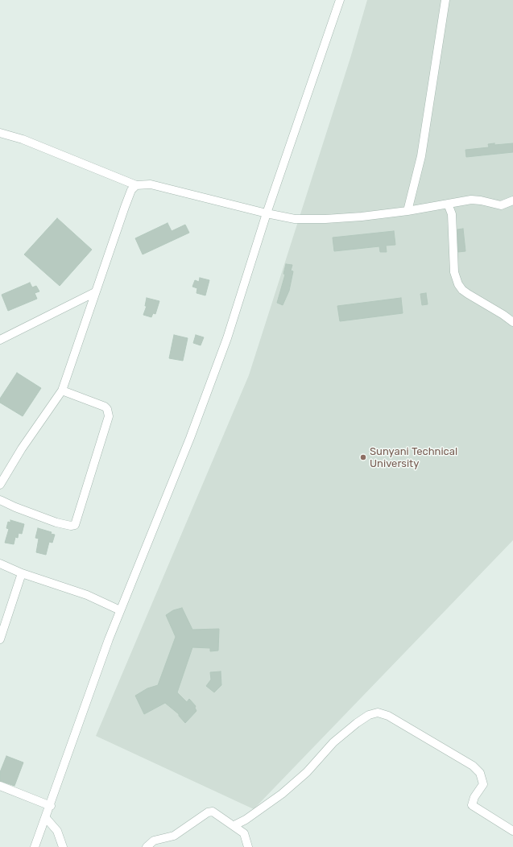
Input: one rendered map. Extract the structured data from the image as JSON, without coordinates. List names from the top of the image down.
{
  "places": ["Sunyani Technical University"]
}
